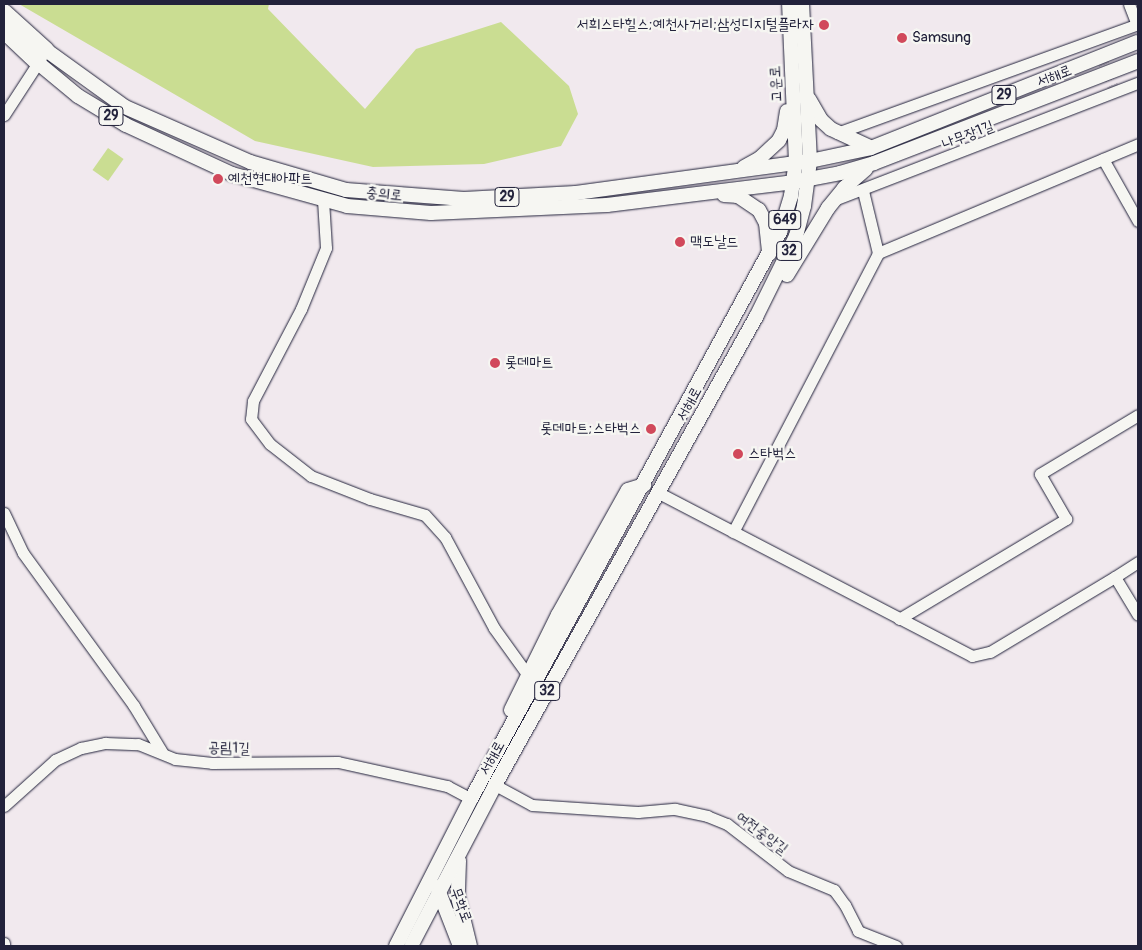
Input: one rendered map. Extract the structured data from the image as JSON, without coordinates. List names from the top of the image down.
{
  "streets": {
    "highway": ["29", "충의로"],
    "main road": [
      "서해로",
      "고운로",
      "649",
      "32",
      "무학로"
    ],
    "street": ["나무장1길", "공림1길", "여전중앙길"]
  },
  "crossings": [
    ["서해로", "고운로"],
    ["서해로", "충의로"],
    ["서해로", "32"],
    ["서해로", "공림1길"],
    ["서해로", "여전중앙길"],
    ["서해로", "무학로"],
    ["고운로", "충의로"],
    ["고운로", "32"],
    ["충의로", "32"]
  ],
  "places": [
    "서희스타힐스;예천사거리;삼성디지털플라자",
    "Samsung",
    "예천현대아파트",
    "맥도날드",
    "롯데마트",
    "롯데마트;스타벅스",
    "스타벅스"
  ]
}
